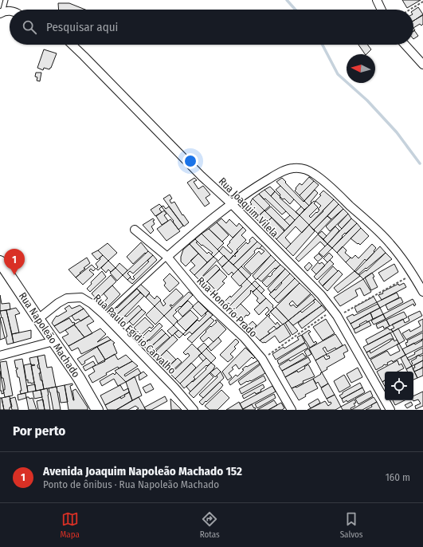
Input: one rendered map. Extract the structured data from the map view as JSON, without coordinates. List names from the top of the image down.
{
  "streets": {
    "main road": ["Rua Napoleão Machado"],
    "street": ["Rua Joaquim Vilela", "Rua Honório Prado", "Rua Paulo Egídio Carvalho"]
  },
  "crossings": [
    ["Rua Paulo Egídio Carvalho", "Rua Napoleão Machado"]
  ],
  "north": "left",
  "page": {
    "search": "Pesquisar aqui",
    "pins": "1",
    "heading": "Por perto",
    "list": [
      {
        "mark": "1",
        "name": "Avenida Joaquim Napoleão Machado 152",
        "note": "Ponto de ônibus · Rua Napoleão Machado",
        "value": "160 m"
      }
    ],
    "nav": ["Mapa", "Rotas", "Salvos"]
  }
}
